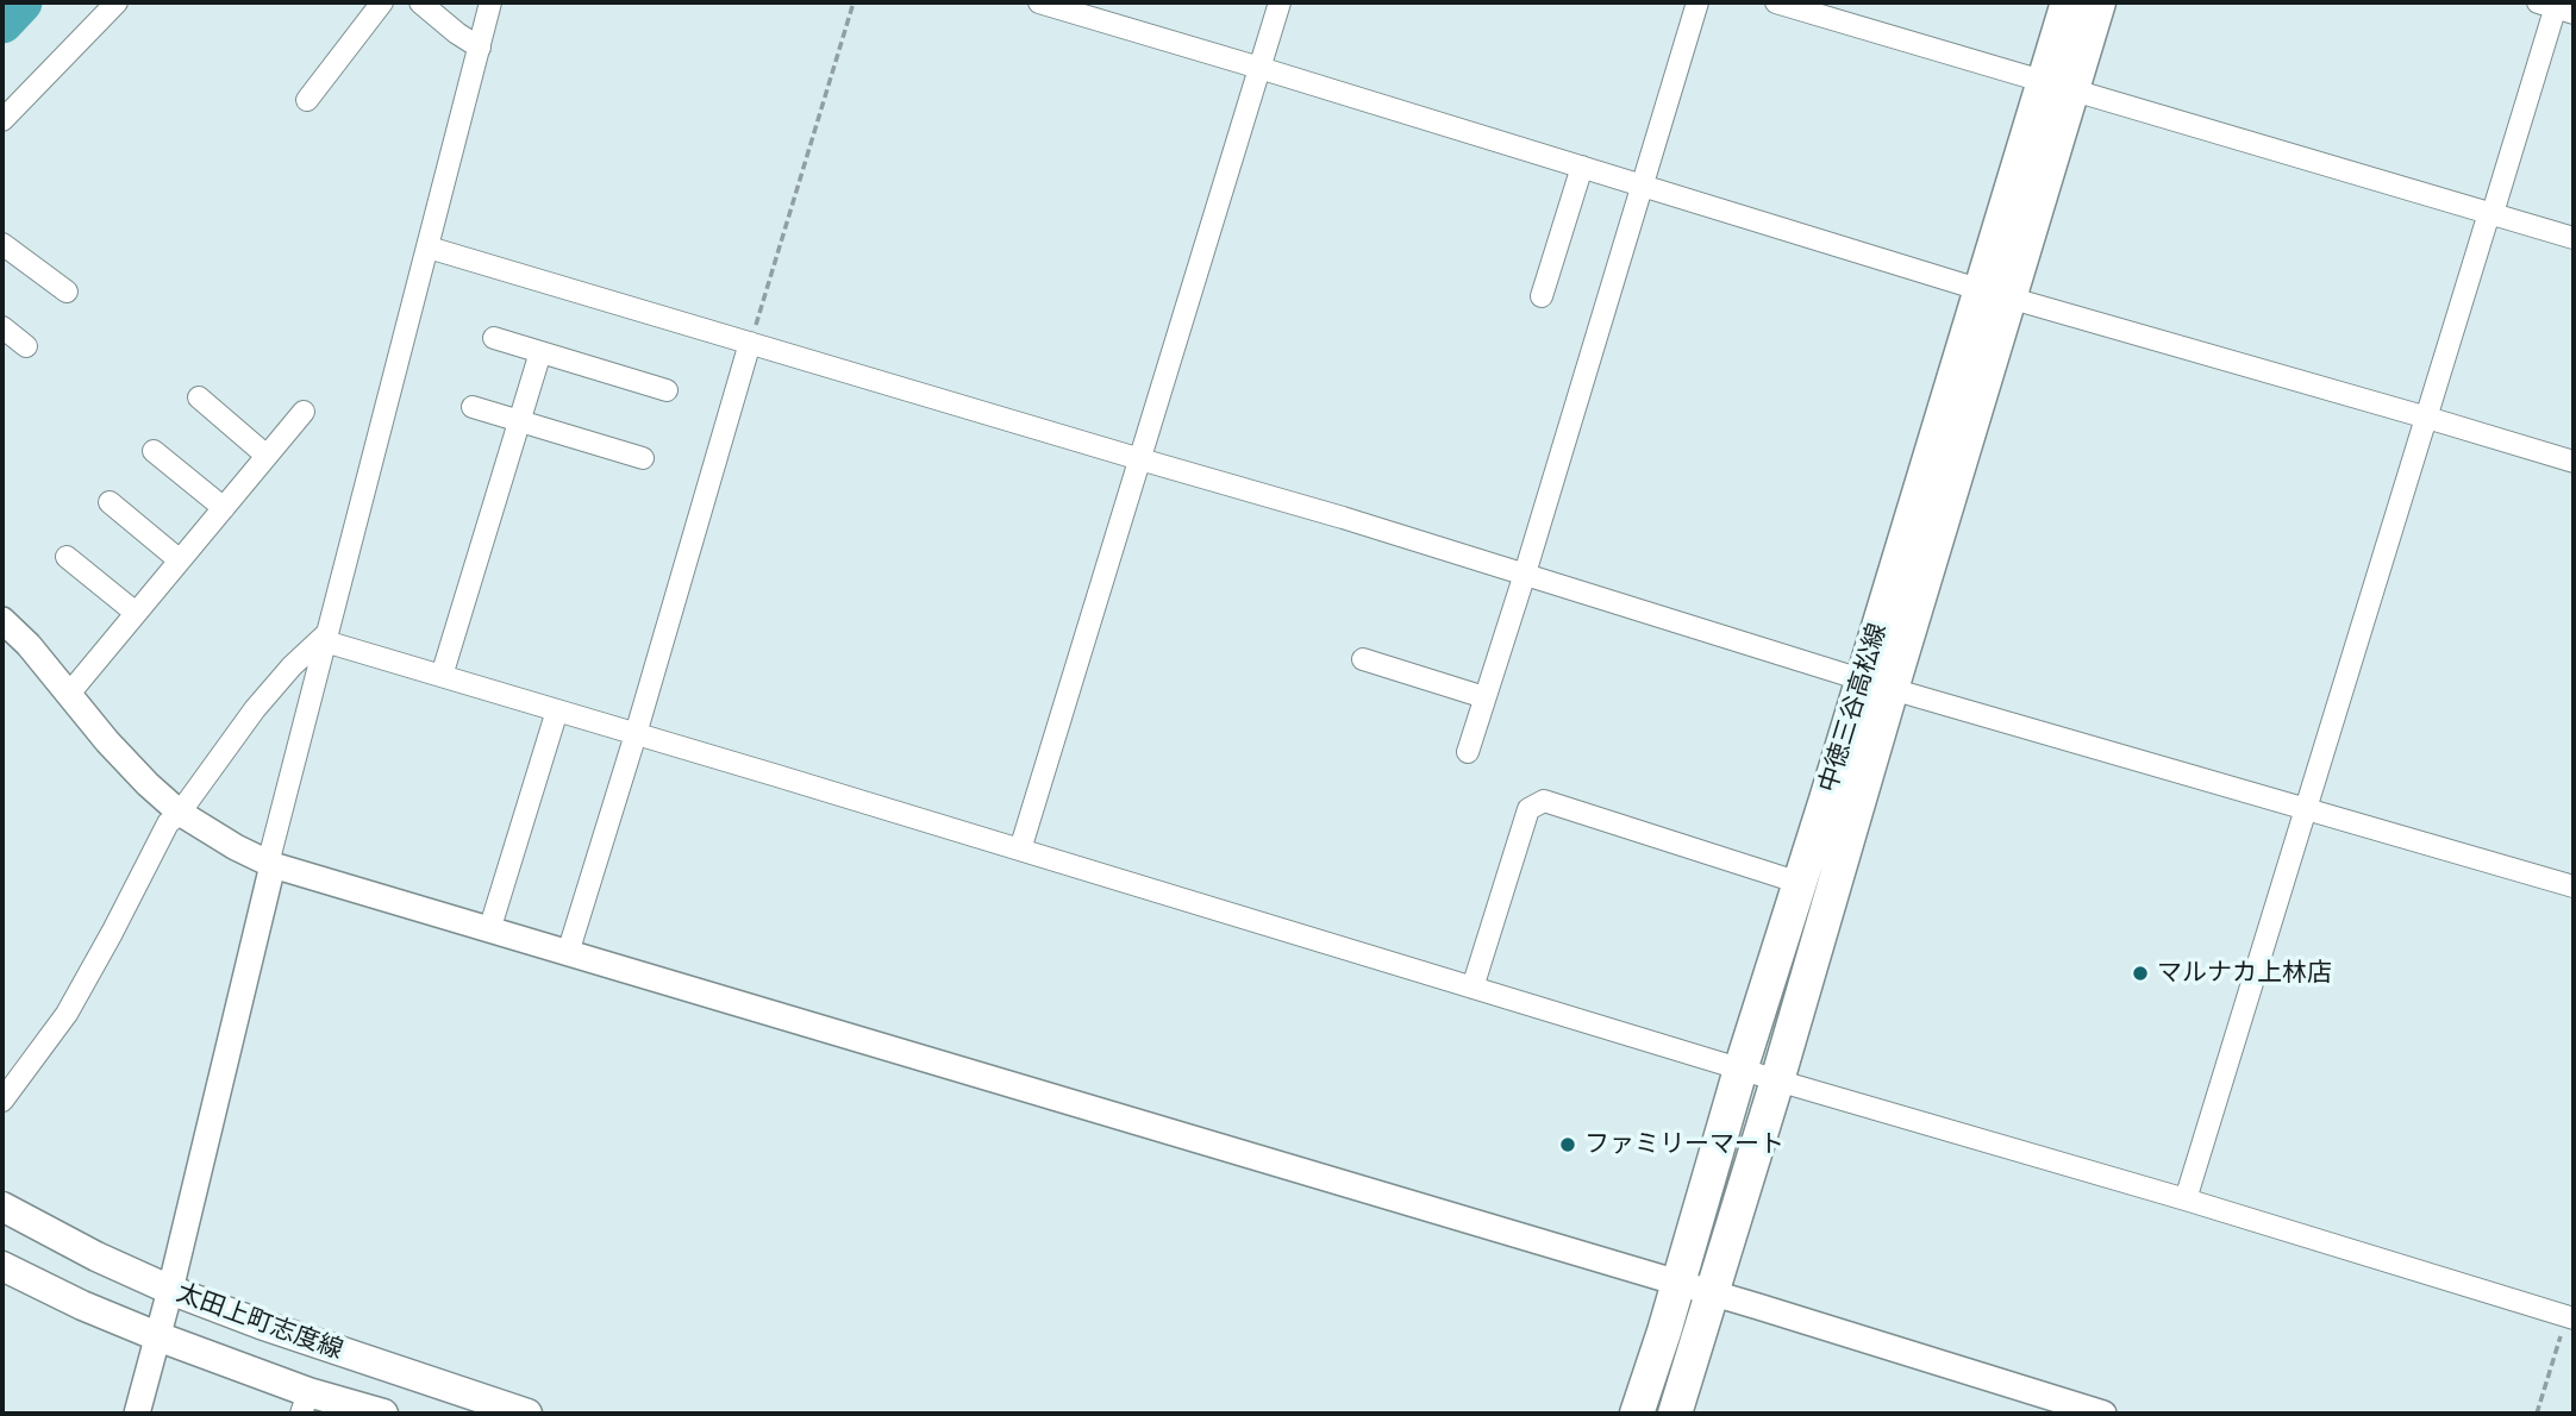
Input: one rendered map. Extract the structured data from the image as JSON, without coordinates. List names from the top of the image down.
{
  "streets": {
    "main road": ["中徳三谷高松線", "太田上町志度線"]
  },
  "places": ["マルナカ上林店", "ファミリーマート"]
}
